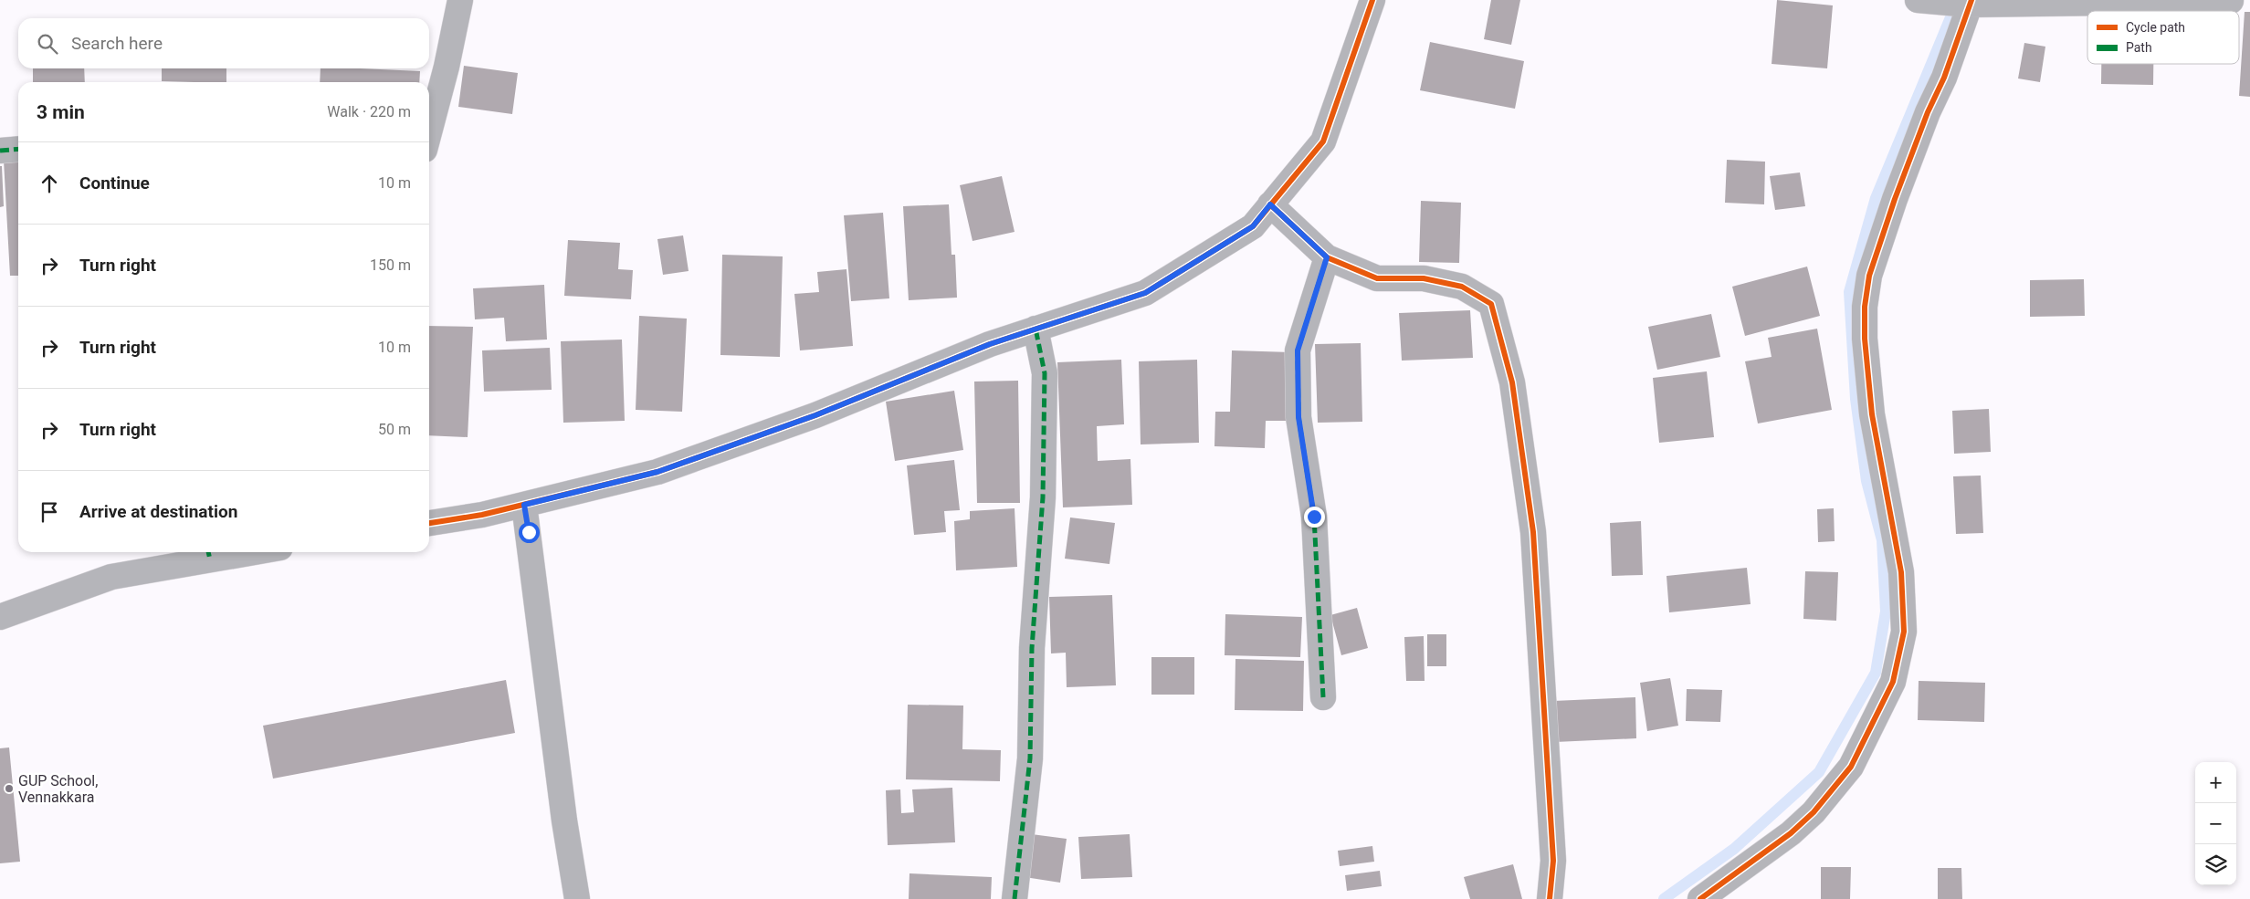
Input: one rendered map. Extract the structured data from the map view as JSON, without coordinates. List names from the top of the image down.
{
  "places": ["GUP School, Vennakkara"],
  "legend": ["Cycle path", "Path"],
  "page": {
    "search": "Search here",
    "heading": ["3 min", "Walk · 220 m"],
    "list": [
      ["Continue", "10 m"],
      ["Turn right", "150 m"],
      ["Turn right", "10 m"],
      ["Turn right", "50 m"],
      "Arrive at destination"
    ],
    "map_buttons": ["+", "−"]
  }
}
